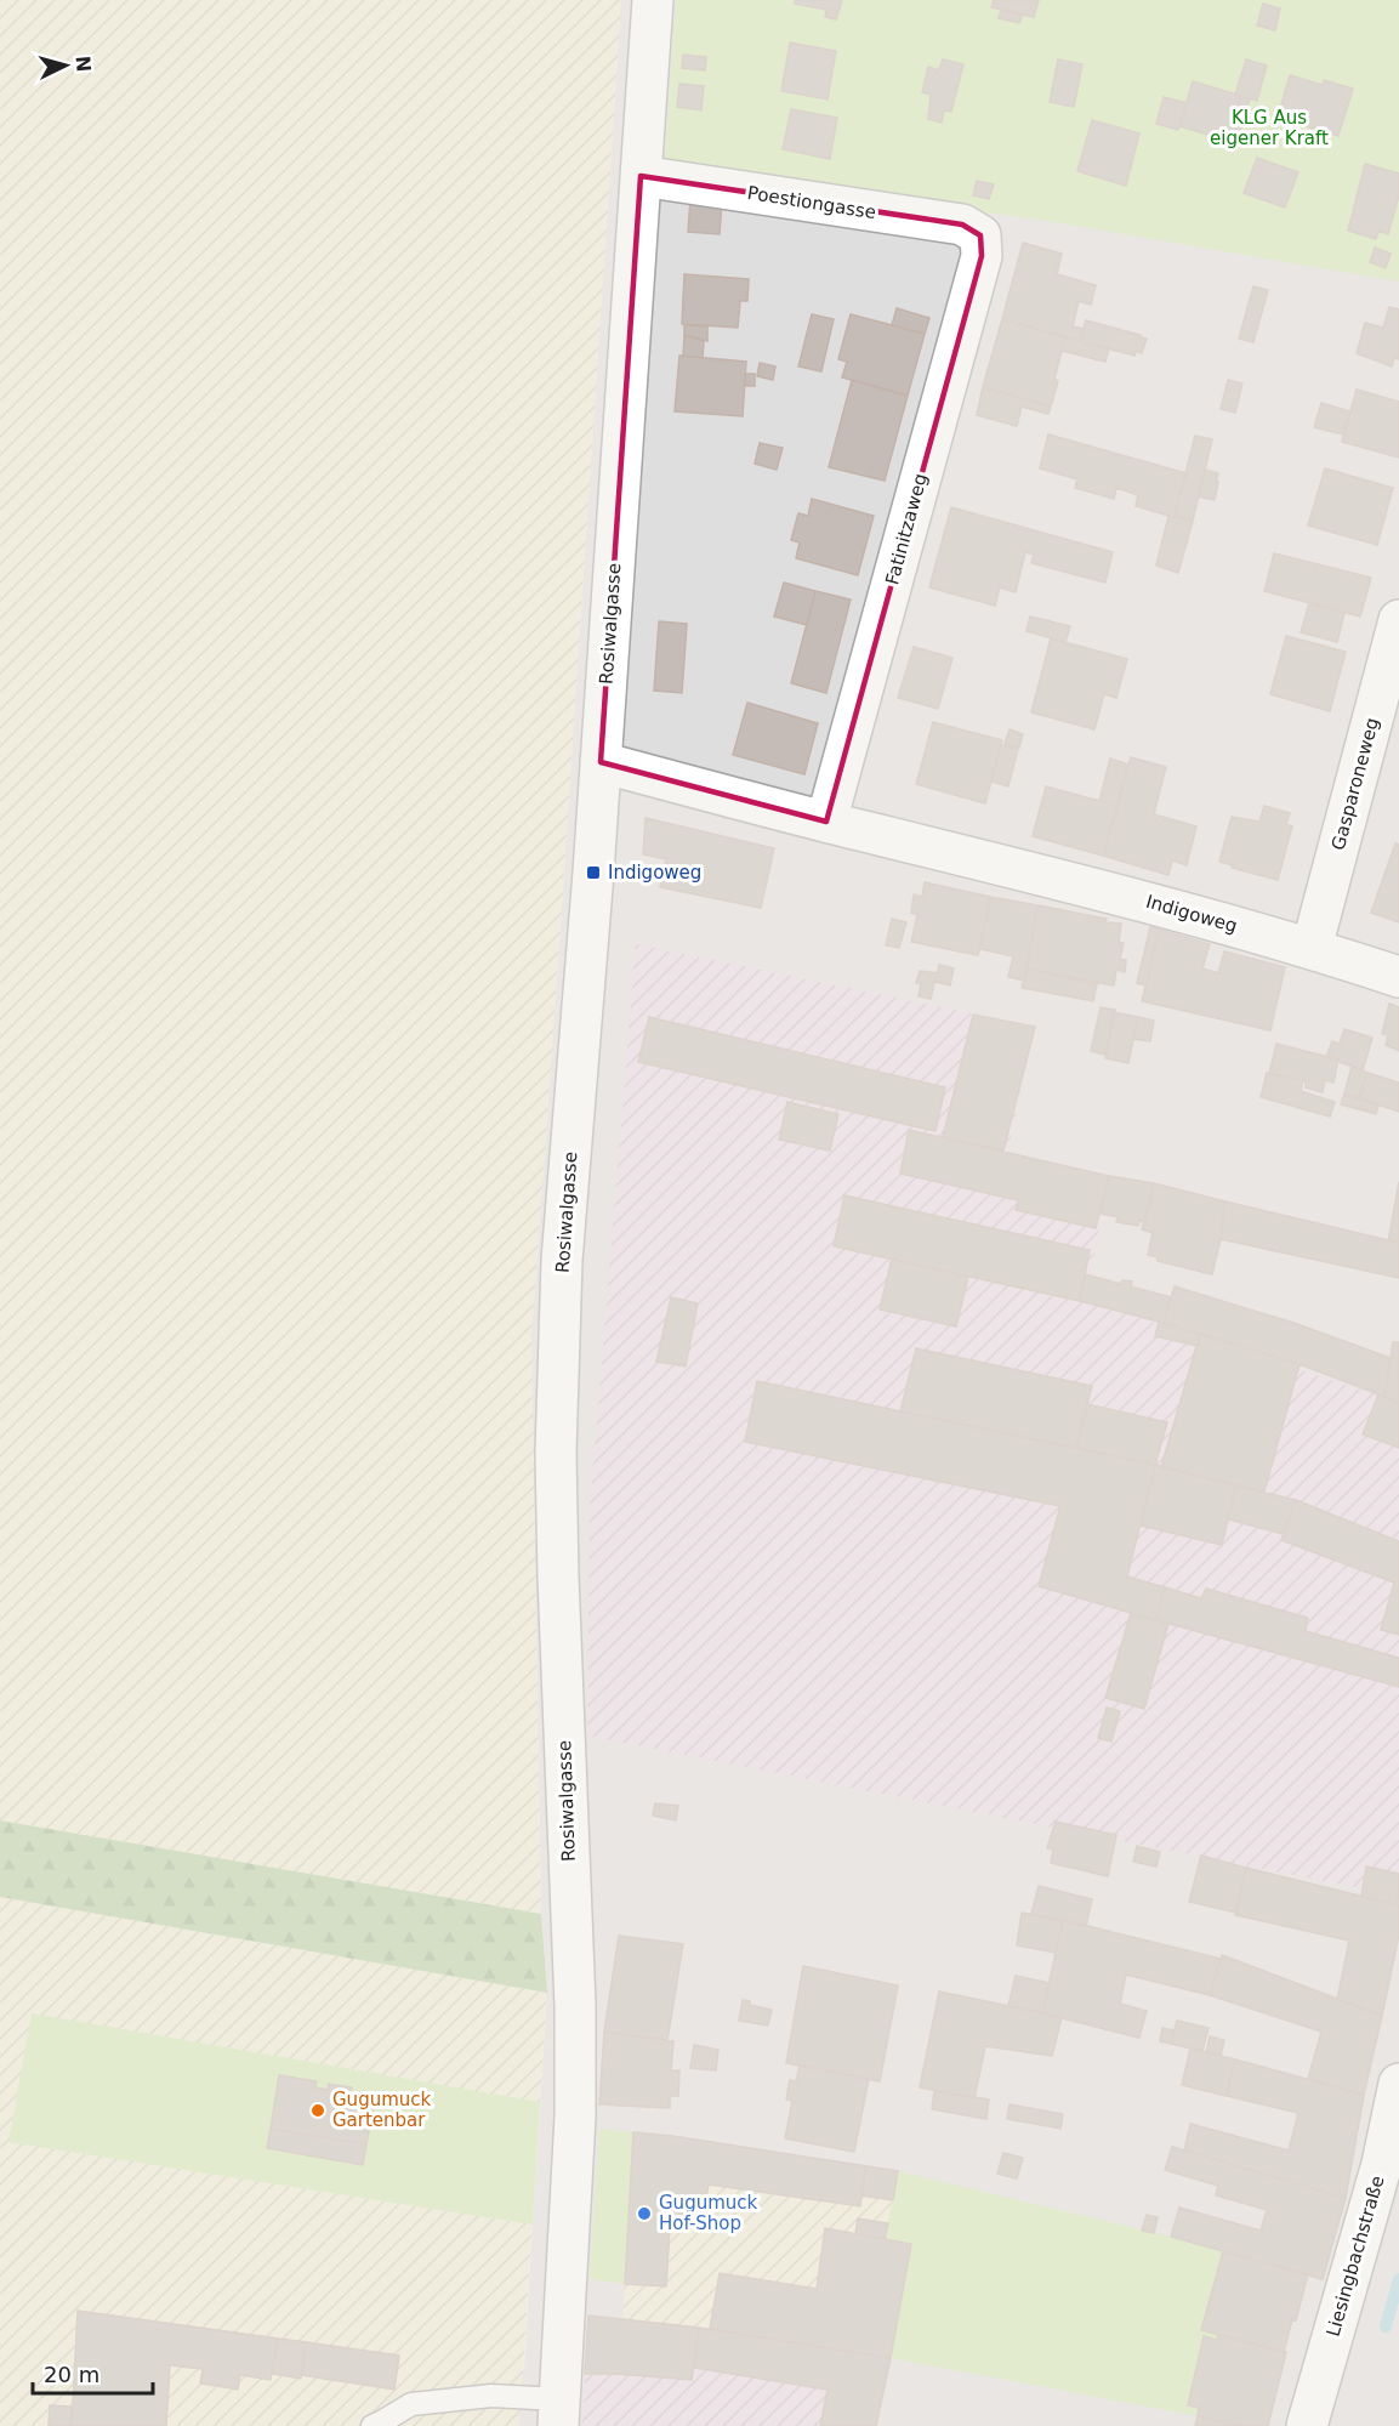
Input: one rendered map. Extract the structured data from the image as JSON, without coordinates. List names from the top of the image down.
{
  "streets": {
    "street": [
      "Poestiongasse",
      "Fatinitzaweg",
      "Rosiwalgasse",
      "Gasparoneweg",
      "Indigoweg",
      "Liesingbachstraße"
    ]
  },
  "crossings": [
    ["Poestiongasse", "Fatinitzaweg"],
    ["Poestiongasse", "Rosiwalgasse"],
    ["Fatinitzaweg", "Indigoweg"],
    ["Rosiwalgasse", "Indigoweg"],
    ["Gasparoneweg", "Indigoweg"]
  ],
  "parks": ["KLG Aus eigener Kraft"],
  "places": {
    "transit": ["Indigoweg"],
    "other": ["Gugumuck Gartenbar", "Gugumuck Hof-Shop"]
  },
  "scale_bar": "20 m",
  "north": "right"
}
